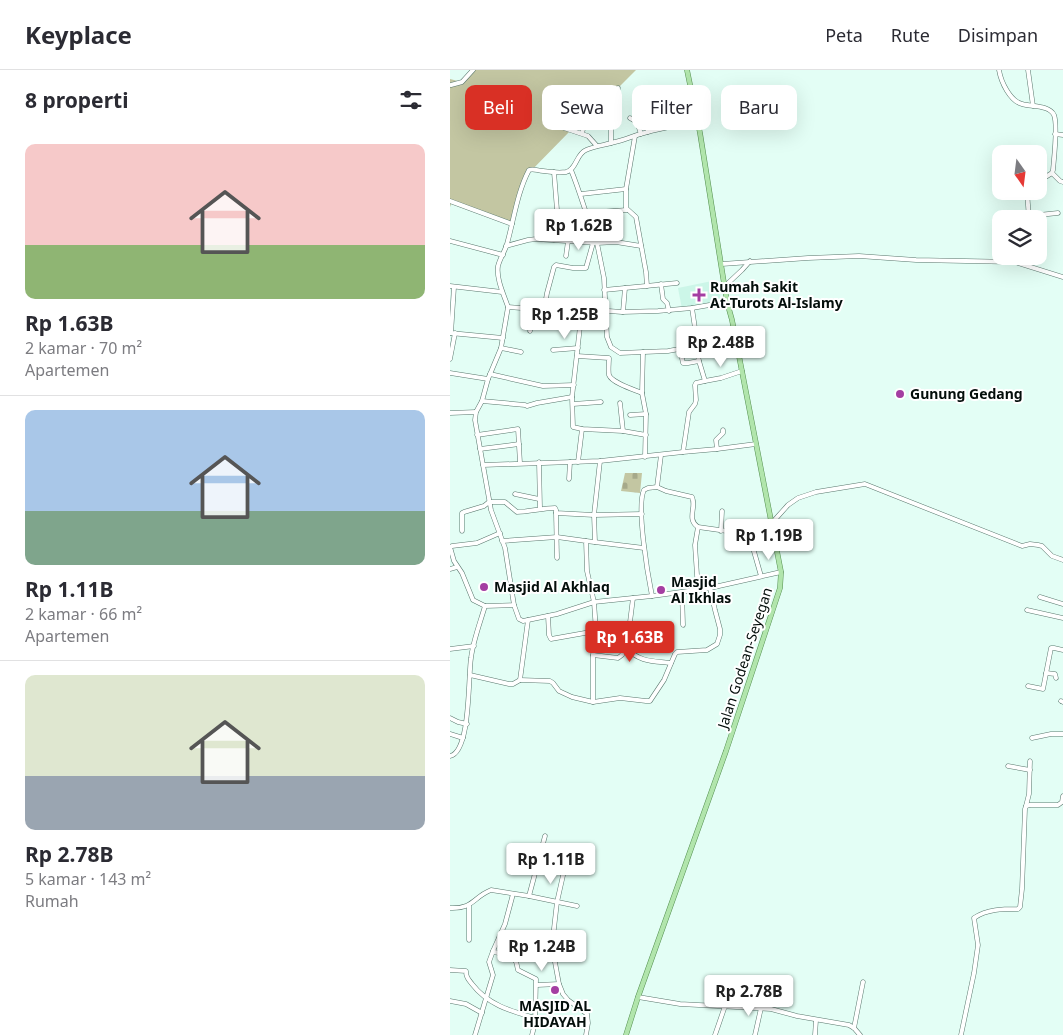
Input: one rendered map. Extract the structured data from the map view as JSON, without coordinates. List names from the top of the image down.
{
  "streets": {
    "main road": ["Jalan Godean-Seyegan"]
  },
  "places": {
    "health": ["Rumah Sakit At-Turots Al-Islamy"],
    "other": [
      "Gunung Gedang",
      "Masjid Al Akhlaq",
      "Masjid Al Ikhlas",
      "MASJID AL HIDAYAH"
    ]
  },
  "north": "bottom",
  "page": {
    "header": "Keyplace",
    "nav": ["Peta", "Rute", "Disimpan"],
    "heading": "8 properti",
    "chip": [
      "Beli",
      "Sewa",
      "Filter",
      "Baru"
    ],
    "list": [
      {
        "name": "Rp 1.63B",
        "note": "2 kamar · 70 m² · Apartemen"
      },
      {
        "name": "Rp 1.11B",
        "note": "2 kamar · 66 m² · Apartemen"
      },
      {
        "name": "Rp 2.78B",
        "note": "5 kamar · 143 m² · Rumah"
      }
    ],
    "price": [
      "Rp 1.62B",
      "Rp 1.25B",
      "Rp 2.48B",
      "Rp 1.19B",
      "Rp 1.63B",
      "Rp 1.11B",
      "Rp 1.24B",
      "Rp 2.78B"
    ]
  }
}
